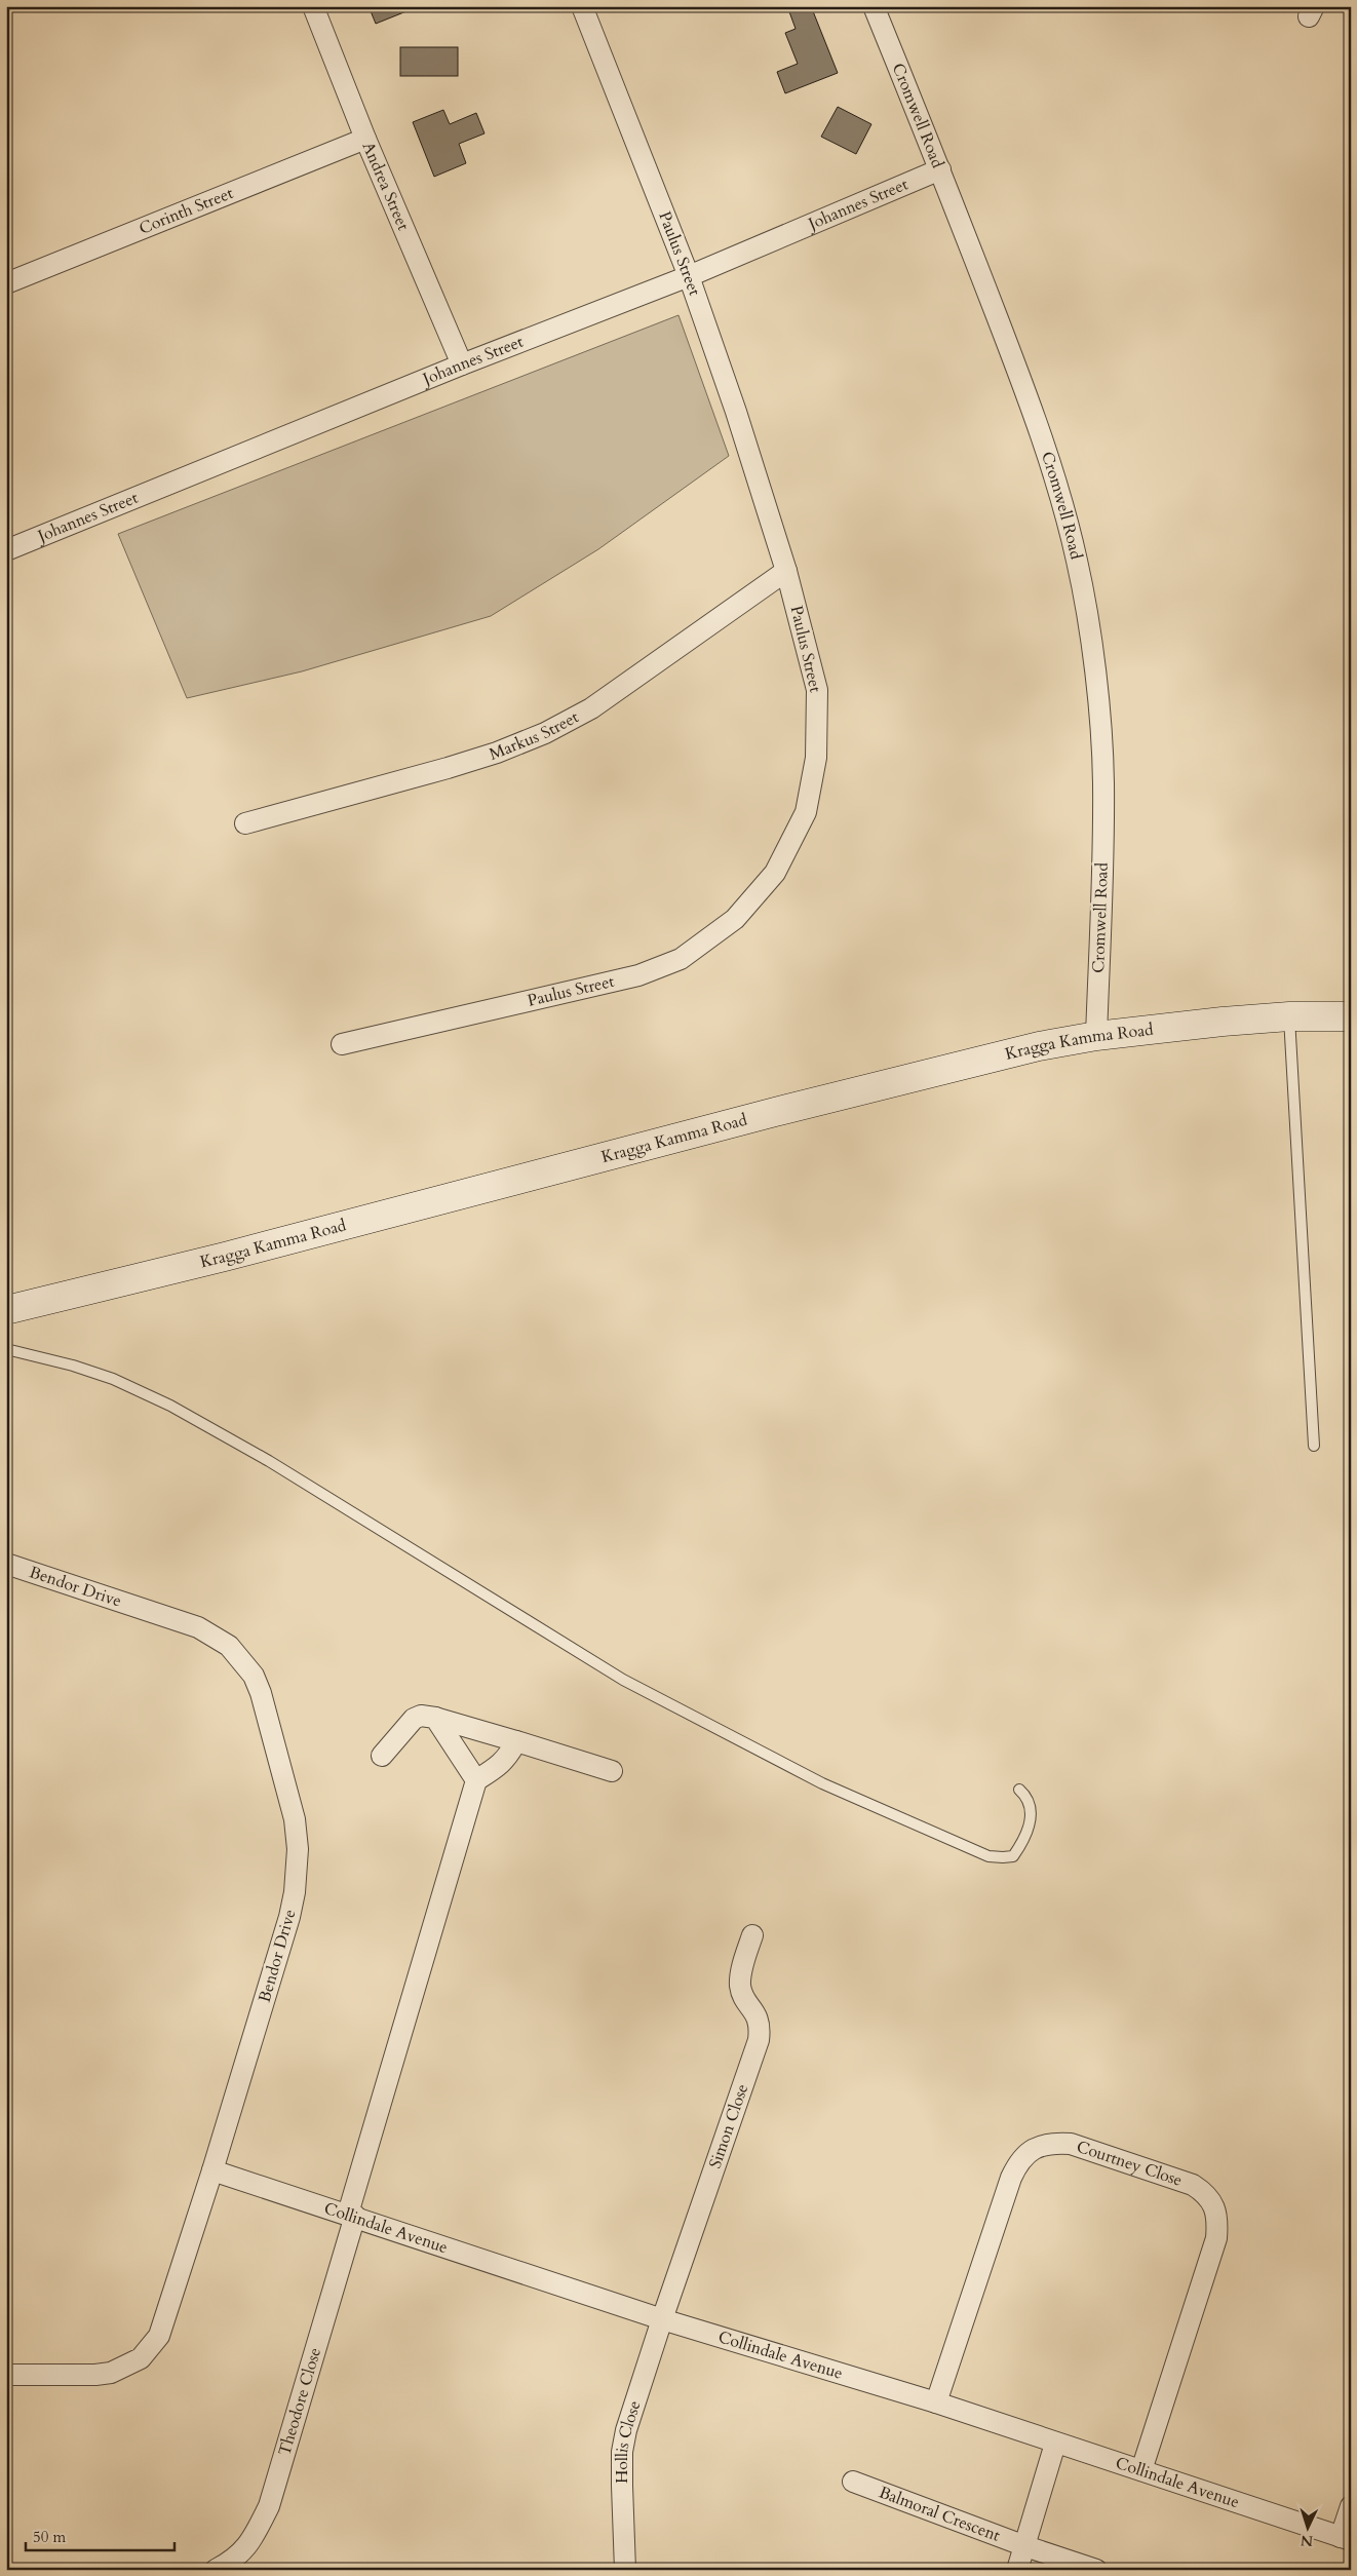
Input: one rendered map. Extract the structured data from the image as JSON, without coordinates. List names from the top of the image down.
{
  "streets": {
    "main road": ["Kragga Kamma Road"],
    "street": [
      "Cromwell Road",
      "Andrea Street",
      "Johannes Street",
      "Corinth Street",
      "Paulus Street",
      "Markus Street",
      "Bendor Drive",
      "Simon Close",
      "Courtney Close",
      "Collindale Avenue",
      "Theodore Close",
      "Hollis Close",
      "Balmoral Crescent"
    ]
  },
  "crossings": [
    ["Cromwell Road", "Johannes Street"],
    ["Cromwell Road", "Kragga Kamma Road"],
    ["Andrea Street", "Johannes Street"],
    ["Andrea Street", "Corinth Street"],
    ["Johannes Street", "Paulus Street"],
    ["Paulus Street", "Markus Street"],
    ["Bendor Drive", "Collindale Avenue"],
    ["Simon Close", "Collindale Avenue"],
    ["Simon Close", "Hollis Close"],
    ["Courtney Close", "Collindale Avenue"],
    ["Collindale Avenue", "Theodore Close"],
    ["Collindale Avenue", "Hollis Close"]
  ],
  "scale_bar": "50 m",
  "north": "bottom"
}
